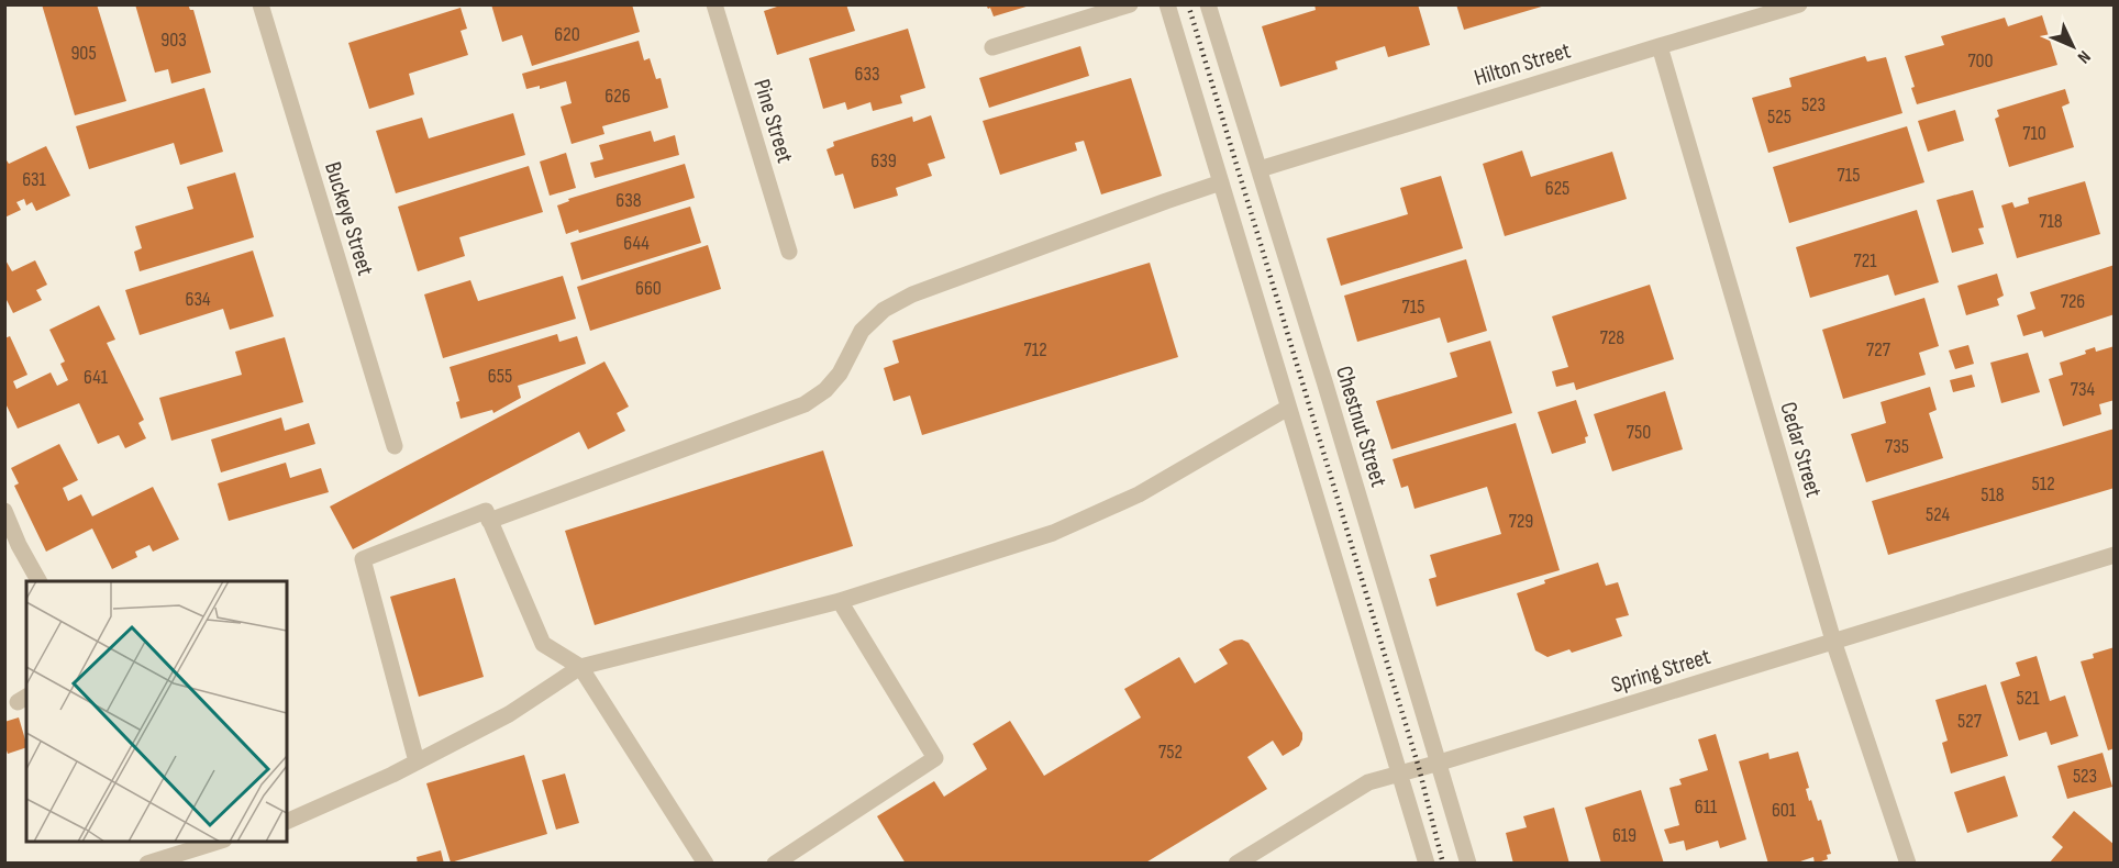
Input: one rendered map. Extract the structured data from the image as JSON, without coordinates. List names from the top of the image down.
{
  "streets": {
    "street": [
      "Hilton Street",
      "Pine Street",
      "Buckeye Street",
      "Chestnut Street",
      "Cedar Street",
      "Spring Street"
    ]
  },
  "crossings": [
    ["Hilton Street", "Chestnut Street"],
    ["Hilton Street", "Cedar Street"],
    ["Chestnut Street", "Spring Street"],
    ["Cedar Street", "Spring Street"]
  ],
  "house_numbers": [
    "620",
    "903",
    "905",
    "700",
    "633",
    "626",
    "523",
    "525",
    "710",
    "639",
    "715",
    "631",
    "625",
    "638",
    "718",
    "644",
    "721",
    "660",
    "634",
    "726",
    "715",
    "728",
    "712",
    "727",
    "655",
    "641",
    "734",
    "750",
    "735",
    "512",
    "518",
    "524",
    "729",
    "521",
    "527",
    "752",
    "523",
    "611",
    "601",
    "619"
  ],
  "north": "bottom right"
}
